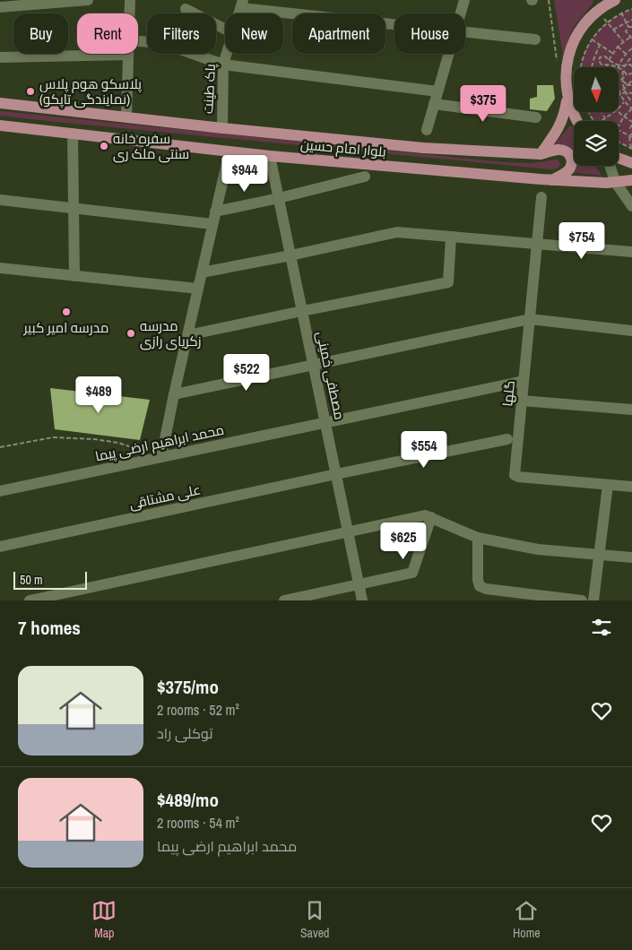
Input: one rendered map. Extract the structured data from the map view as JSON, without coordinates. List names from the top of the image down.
{
  "streets": {
    "main road": ["بلوار امام حسین"],
    "street": [
      "پاک طینت",
      "مصطفی خمینی",
      "گلها",
      "محمد ابراهیم ارضی پیما",
      "علی مشتاقی"
    ]
  },
  "crossings": [
    ["پاک طینت", "بلوار امام حسین"],
    ["بلوار امام حسین", "مصطفی خمینی"],
    ["مصطفی خمینی", "محمد ابراهیم ارضی پیما"],
    ["مصطفی خمینی", "علی مشتاقی"],
    ["گلها", "محمد ابراهیم ارضی پیما"]
  ],
  "places": [
    "پلاسکو هوم پلاس (نمایندگی تاپکو)",
    "سفره خانه سنتی ملک ری",
    "مدرسه امیر کبیر",
    "مدرسه زکریای رازی"
  ],
  "scale_bar": "50 m",
  "north": "bottom",
  "page": {
    "chip": [
      "Buy",
      "Rent",
      "Filters",
      "New",
      "Apartment",
      "House"
    ],
    "price": [
      "$375",
      "$944",
      "$754",
      "$522",
      "$489",
      "$554",
      "$625"
    ],
    "scale": "50 m",
    "heading": "7 homes",
    "list": [
      {
        "name": "$375/mo",
        "note": "2 rooms · 52 m² · توکلی راد"
      },
      {
        "name": "$489/mo",
        "note": "2 rooms · 54 m² · محمد ابراهیم ارضی پیما"
      }
    ],
    "tabs": ["Map", "Saved", "Home"]
  }
}
